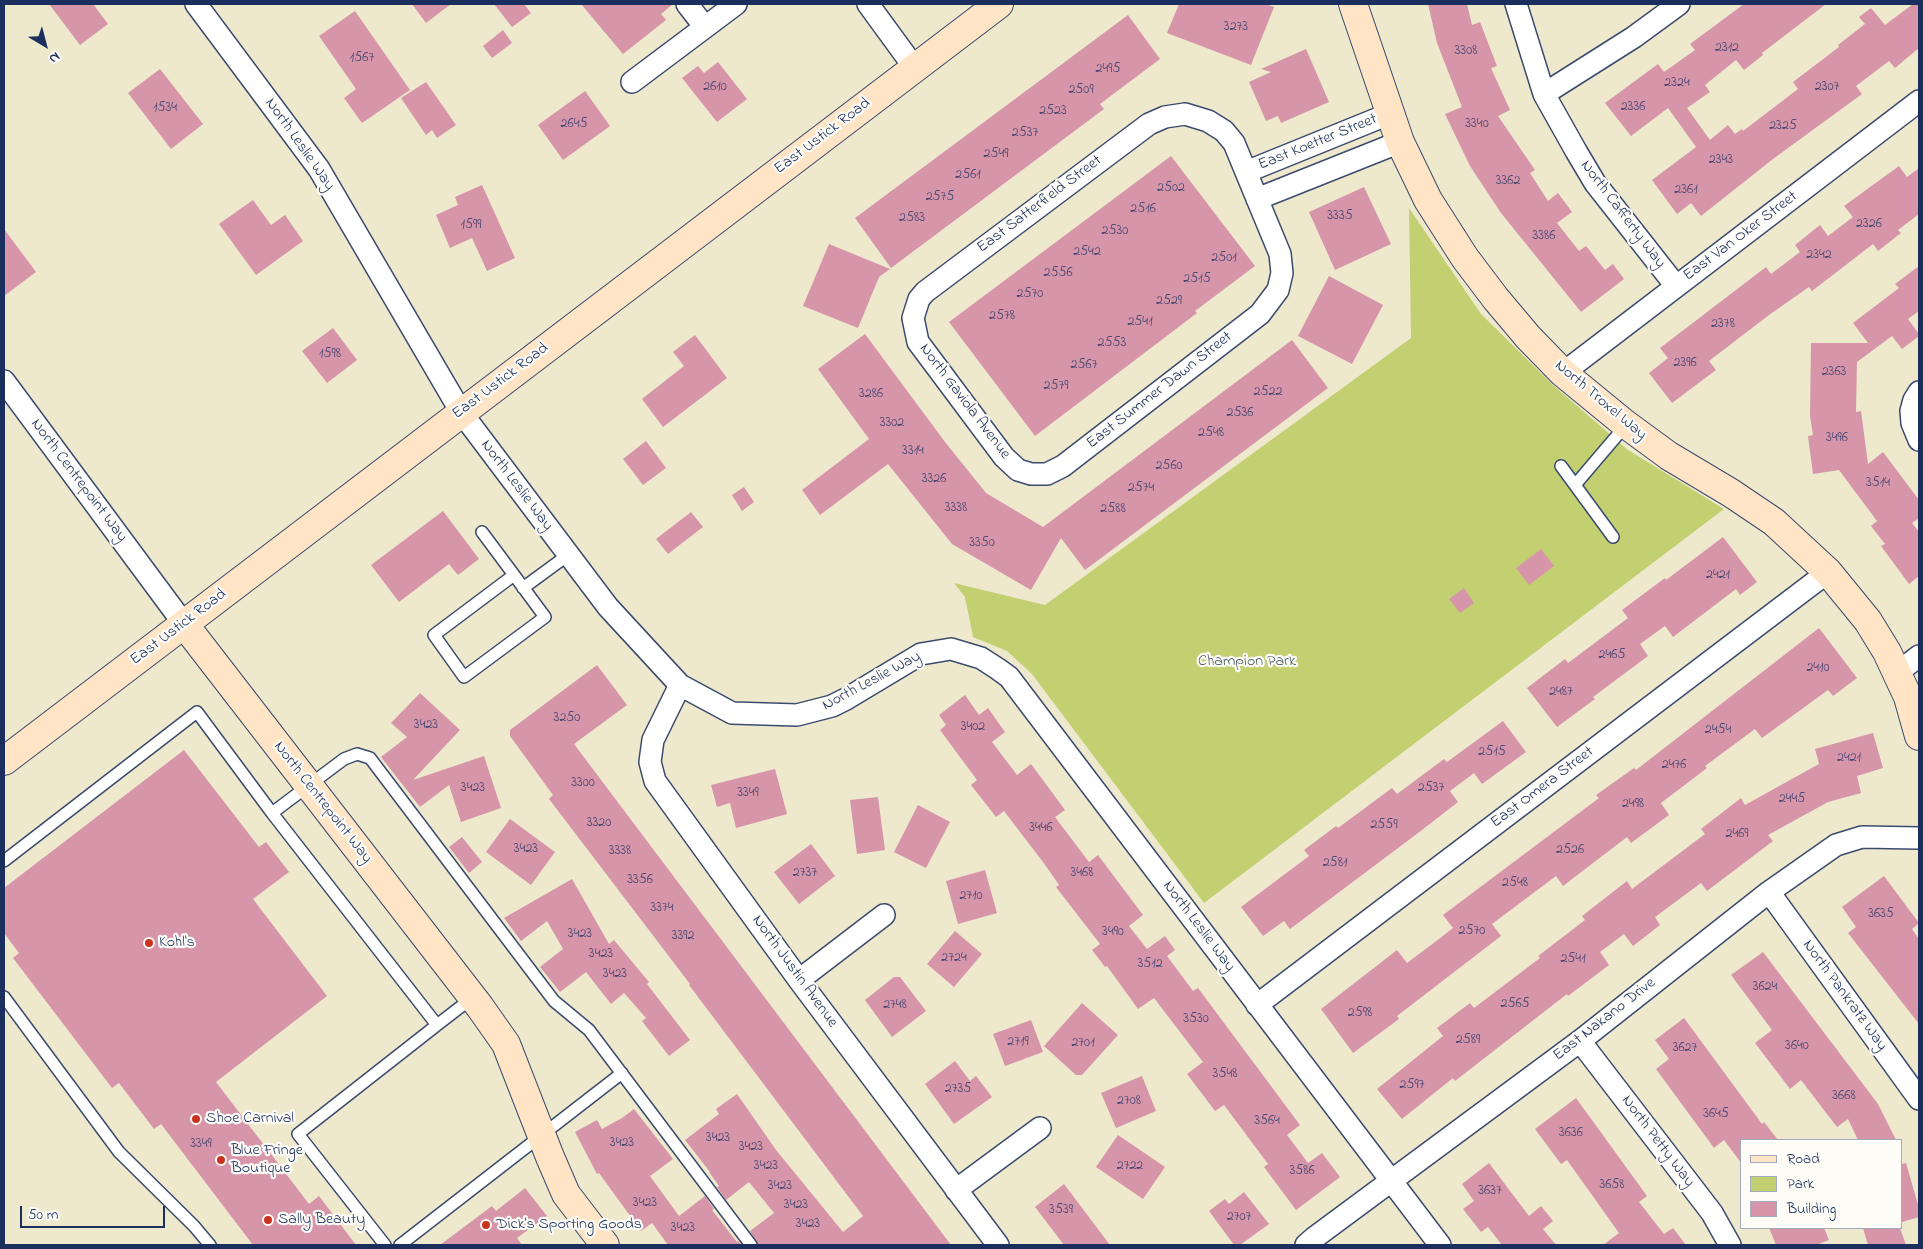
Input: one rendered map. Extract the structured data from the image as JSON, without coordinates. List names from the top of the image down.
{
  "streets": {
    "street": [
      "East Ustick Road",
      "East Koetter Street",
      "North Leslie Way",
      "East Satterfield Street",
      "North Cafferty Way",
      "East Van Oker Street",
      "East Summer Dawn Street",
      "North Troxel Way",
      "North Gaviola Avenue",
      "North Centrepoint Way",
      "East Omera Street",
      "North Justin Avenue",
      "North Pankratz Way",
      "East Nakano Drive",
      "North Petty Way"
    ]
  },
  "crossings": [
    ["East Ustick Road", "North Leslie Way"],
    ["East Ustick Road", "North Centrepoint Way"],
    ["East Koetter Street", "East Satterfield Street"],
    ["East Koetter Street", "East Summer Dawn Street"],
    ["East Koetter Street", "North Troxel Way"],
    ["North Leslie Way", "East Omera Street"],
    ["North Leslie Way", "North Justin Avenue"],
    ["North Leslie Way", "East Nakano Drive"],
    ["East Satterfield Street", "North Gaviola Avenue"],
    ["North Cafferty Way", "East Van Oker Street"],
    ["East Van Oker Street", "North Troxel Way"],
    ["East Summer Dawn Street", "North Gaviola Avenue"],
    ["North Troxel Way", "East Omera Street"],
    ["North Pankratz Way", "East Nakano Drive"],
    ["East Nakano Drive", "North Petty Way"]
  ],
  "parks": ["Champion Park"],
  "places": [
    "Kohl's",
    "Shoe Carnival",
    "Blue Fringe Boutique",
    "Sally Beauty",
    "Dick's Sporting Goods"
  ],
  "house_numbers": [
    "3273",
    "2312",
    "3308",
    "1567",
    "2495",
    "2324",
    "2610",
    "2307",
    "2509",
    "2336",
    "1534",
    "2523",
    "2645",
    "3340",
    "2325",
    "2537",
    "2549",
    "2343",
    "2561",
    "3362",
    "2502",
    "2361",
    "2575",
    "2516",
    "3335",
    "2583",
    "2326",
    "1599",
    "2530",
    "3386",
    "2542",
    "2342",
    "2501",
    "2556",
    "2515",
    "2570",
    "2529",
    "2578",
    "2541",
    "2378",
    "2553",
    "1598",
    "2396",
    "2567",
    "2363",
    "2579",
    "2522",
    "3286",
    "2536",
    "3302",
    "2548",
    "3496",
    "3314",
    "2560",
    "3326",
    "3514",
    "2574",
    "3338",
    "2588",
    "3350",
    "2421",
    "2465",
    "2410",
    "2487",
    "3250",
    "3423",
    "3402",
    "2454",
    "2515",
    "2421",
    "2476",
    "3300",
    "3423",
    "2537",
    "3349",
    "2445",
    "2498",
    "3320",
    "2559",
    "3446",
    "2469",
    "3423",
    "2526",
    "3338",
    "2581",
    "2737",
    "3468",
    "3356",
    "2548",
    "2710",
    "3374",
    "3635",
    "2570",
    "3490",
    "3423",
    "3392",
    "3423",
    "2724",
    "2541",
    "3512",
    "3423",
    "3624",
    "2565",
    "2748",
    "2598",
    "3530",
    "2589",
    "2719",
    "2701",
    "3640",
    "3627",
    "3548",
    "2597",
    "2735",
    "3668",
    "2708",
    "3645",
    "3564",
    "3636",
    "3423",
    "3423",
    "3349",
    "3423",
    "3423",
    "2722",
    "3586",
    "3658",
    "3423",
    "3637",
    "3423",
    "3423",
    "3539",
    "2707",
    "3423",
    "3423"
  ],
  "legend": ["Road", "Park", "Building"],
  "scale_bar": "50 m",
  "north": "bottom right"
}
